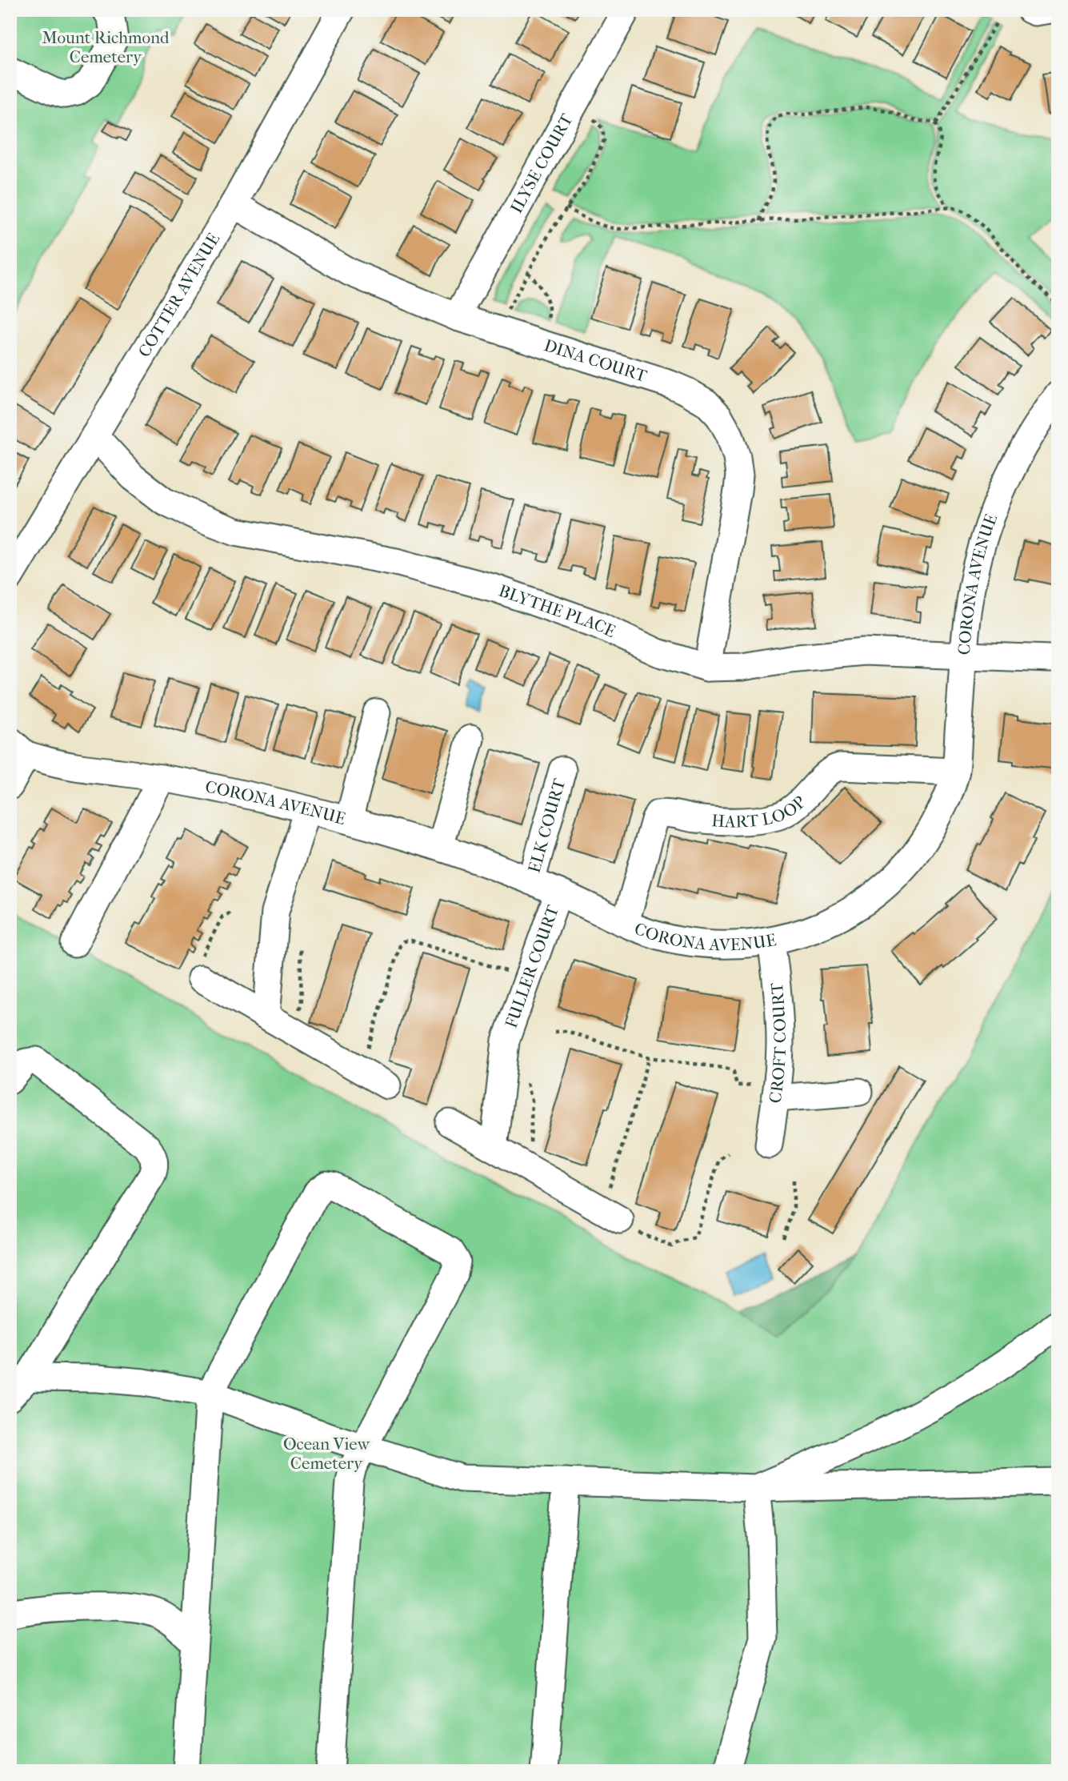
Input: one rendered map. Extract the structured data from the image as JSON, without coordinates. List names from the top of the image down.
{
  "streets": {
    "street": [
      "ILYSE COURT",
      "COTTER AVENUE",
      "DINA COURT",
      "CORONA AVENUE",
      "BLYTHE PLACE",
      "HART LOOP",
      "ELK COURT",
      "FULLER COURT",
      "CROFT COURT"
    ]
  },
  "crossings": [
    ["ILYSE COURT", "DINA COURT"],
    ["COTTER AVENUE", "DINA COURT"],
    ["COTTER AVENUE", "BLYTHE PLACE"],
    ["DINA COURT", "BLYTHE PLACE"],
    ["CORONA AVENUE", "BLYTHE PLACE"],
    ["CORONA AVENUE", "HART LOOP"],
    ["CORONA AVENUE", "ELK COURT"],
    ["CORONA AVENUE", "FULLER COURT"],
    ["CORONA AVENUE", "CROFT COURT"]
  ],
  "parks": ["Mount Richmond Cemetery", "Ocean View Cemetery"]
}
